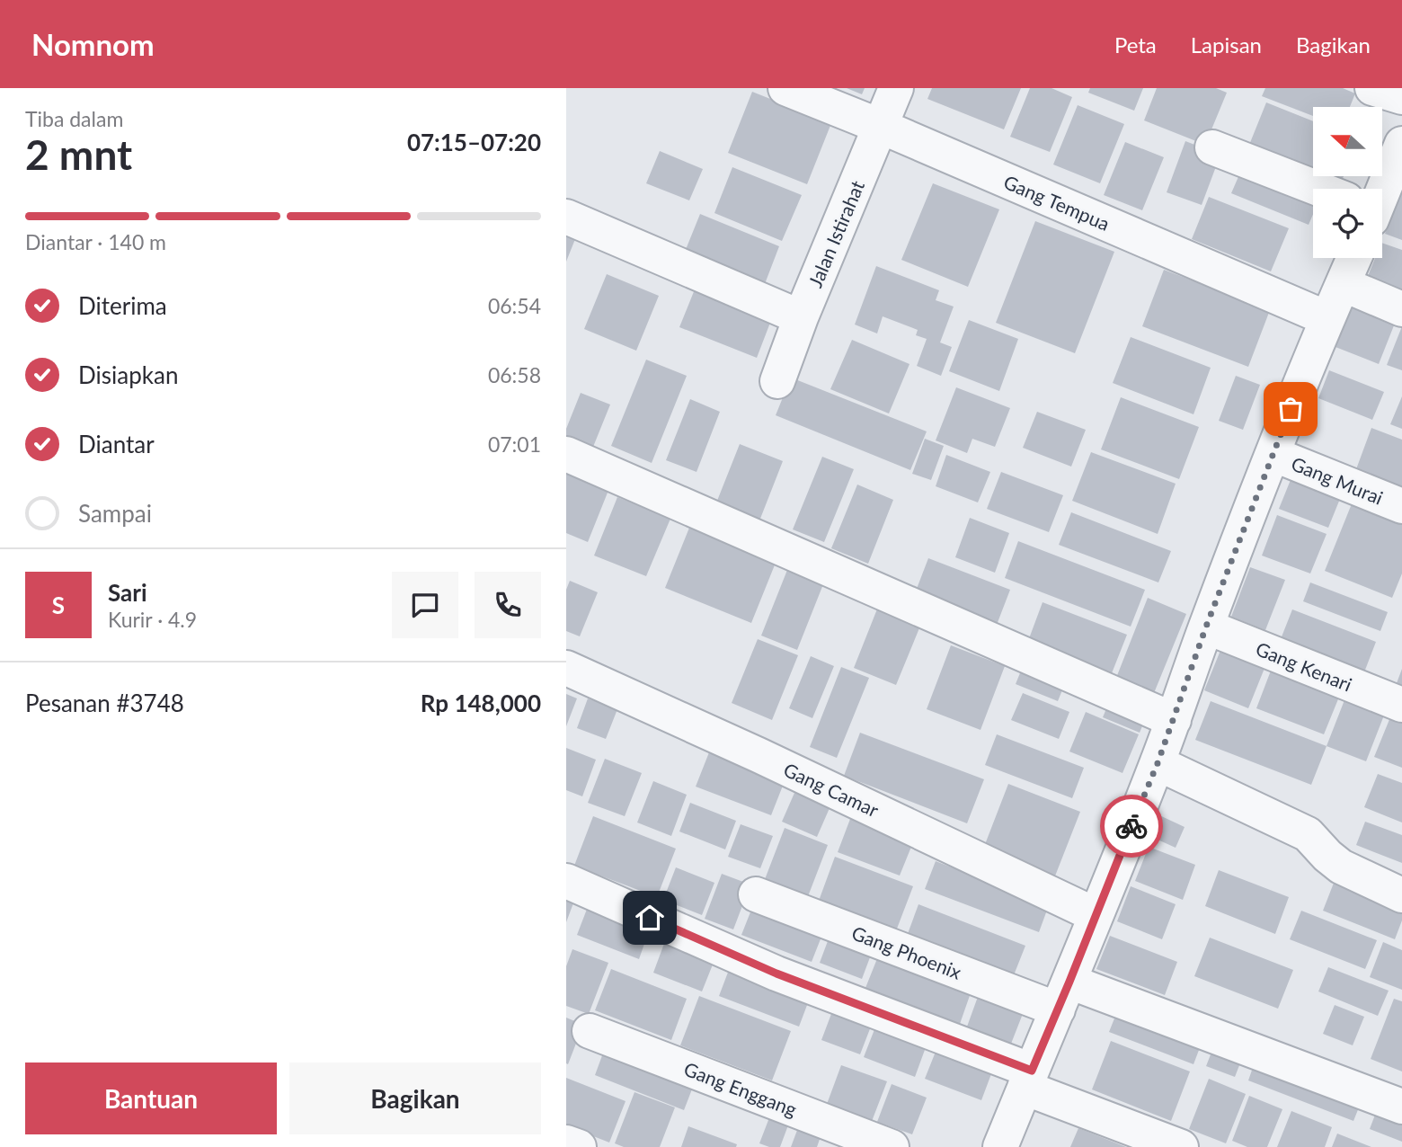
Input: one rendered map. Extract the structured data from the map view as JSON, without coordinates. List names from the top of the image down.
{
  "streets": {
    "street": [
      "Gang Tempua",
      "Jalan Istirahat",
      "Gang Murai",
      "Gang Kenari",
      "Gang Camar",
      "Gang Phoenix",
      "Gang Enggang"
    ]
  },
  "crossings": [
    ["Gang Tempua", "Jalan Istirahat"]
  ],
  "north": "left",
  "page": {
    "header": "Nomnom",
    "nav": ["Peta", "Lapisan", "Bagikan"],
    "heading": ["2 mnt", "Tiba dalam", "07:15–07:20"],
    "panel": [
      "Sari",
      "Kurir · 4.9",
      "Pesanan #3748",
      "Rp 148,000"
    ],
    "bar": "Diantar · 140 m",
    "list": [
      ["Diterima", "06:54"],
      ["Disiapkan", "06:58"],
      ["Diantar", "07:01"],
      "Sampai"
    ],
    "round": "S",
    "buttons": ["Bantuan", "Bagikan"]
  }
}
